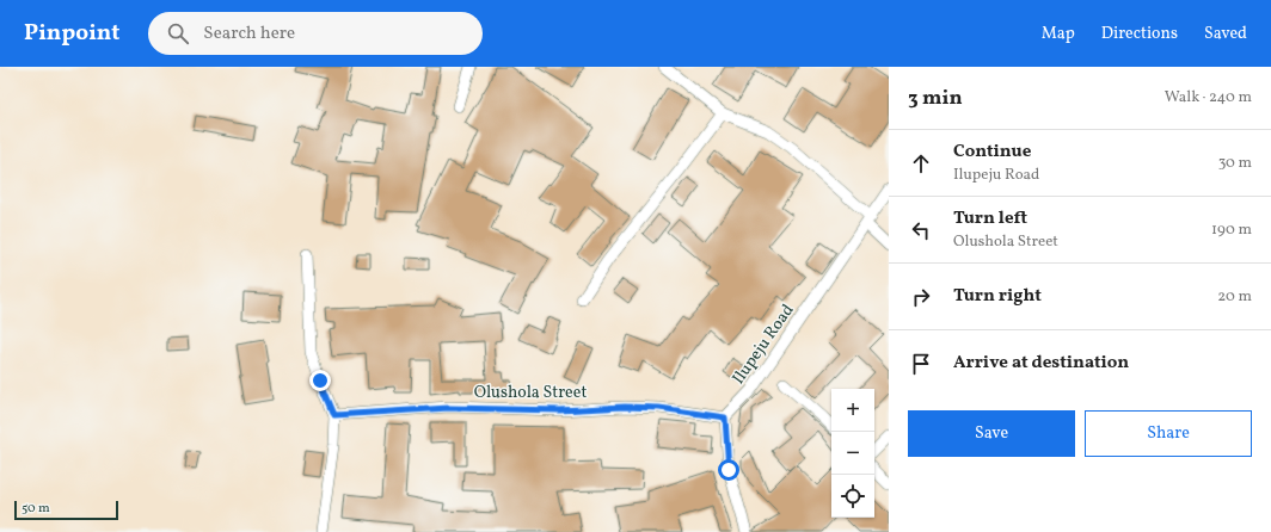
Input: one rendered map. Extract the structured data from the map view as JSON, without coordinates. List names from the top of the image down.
{
  "streets": {
    "street": ["Ilupeju Road", "Olushola Street"]
  },
  "crossings": [
    ["Ilupeju Road", "Olushola Street"]
  ],
  "scale_bar": "50 m",
  "page": {
    "header": "Pinpoint",
    "search": "Search here",
    "nav": ["Map", "Directions", "Saved"],
    "heading": ["3 min", "Walk · 240 m"],
    "list": [
      ["Continue", "Ilupeju Road", "30 m"],
      ["Turn left", "Olushola Street", "190 m"],
      ["Turn right", "20 m"],
      "Arrive at destination"
    ],
    "map_buttons": ["+", "−"],
    "buttons": ["Save", "Share"],
    "scale": "50 m"
  }
}
